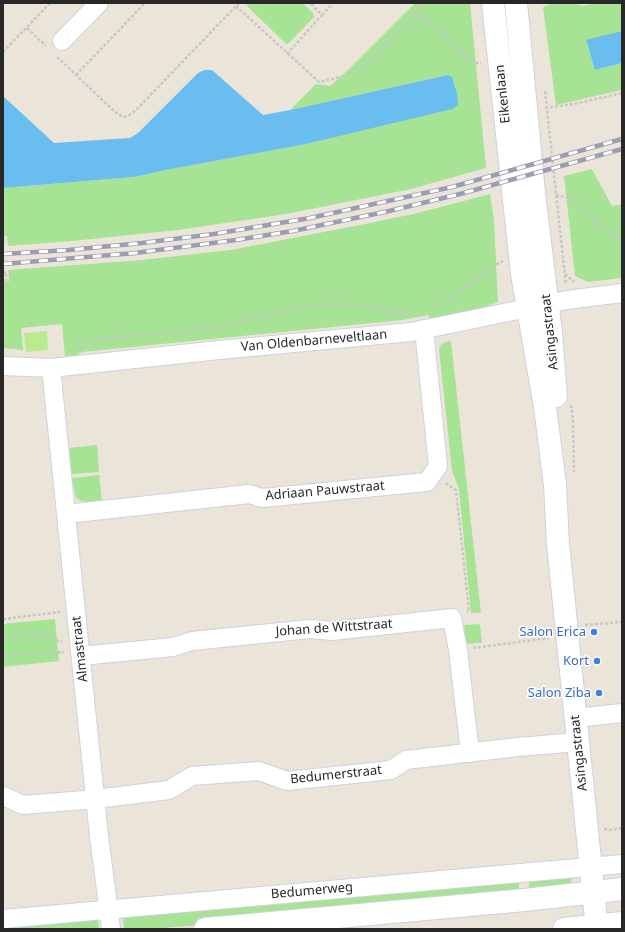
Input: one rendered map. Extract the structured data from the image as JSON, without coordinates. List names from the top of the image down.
{
  "streets": {
    "main road": ["Eikenlaan", "Asingastraat", "Bedumerweg"],
    "street": [
      "Van Oldenbarneveltlaan",
      "Adriaan Pauwstraat",
      "Johan de Wittstraat",
      "Almastraat",
      "Bedumerstraat"
    ]
  },
  "crossings": [
    ["Eikenlaan", "Asingastraat"],
    ["Asingastraat", "Van Oldenbarneveltlaan"],
    ["Asingastraat", "Bedumerstraat"],
    ["Asingastraat", "Bedumerweg"],
    ["Van Oldenbarneveltlaan", "Almastraat"],
    ["Adriaan Pauwstraat", "Almastraat"],
    ["Johan de Wittstraat", "Almastraat"],
    ["Almastraat", "Bedumerstraat"],
    ["Almastraat", "Bedumerweg"]
  ],
  "places": ["Salon Erica", "Kort", "Salon Ziba"]
}
